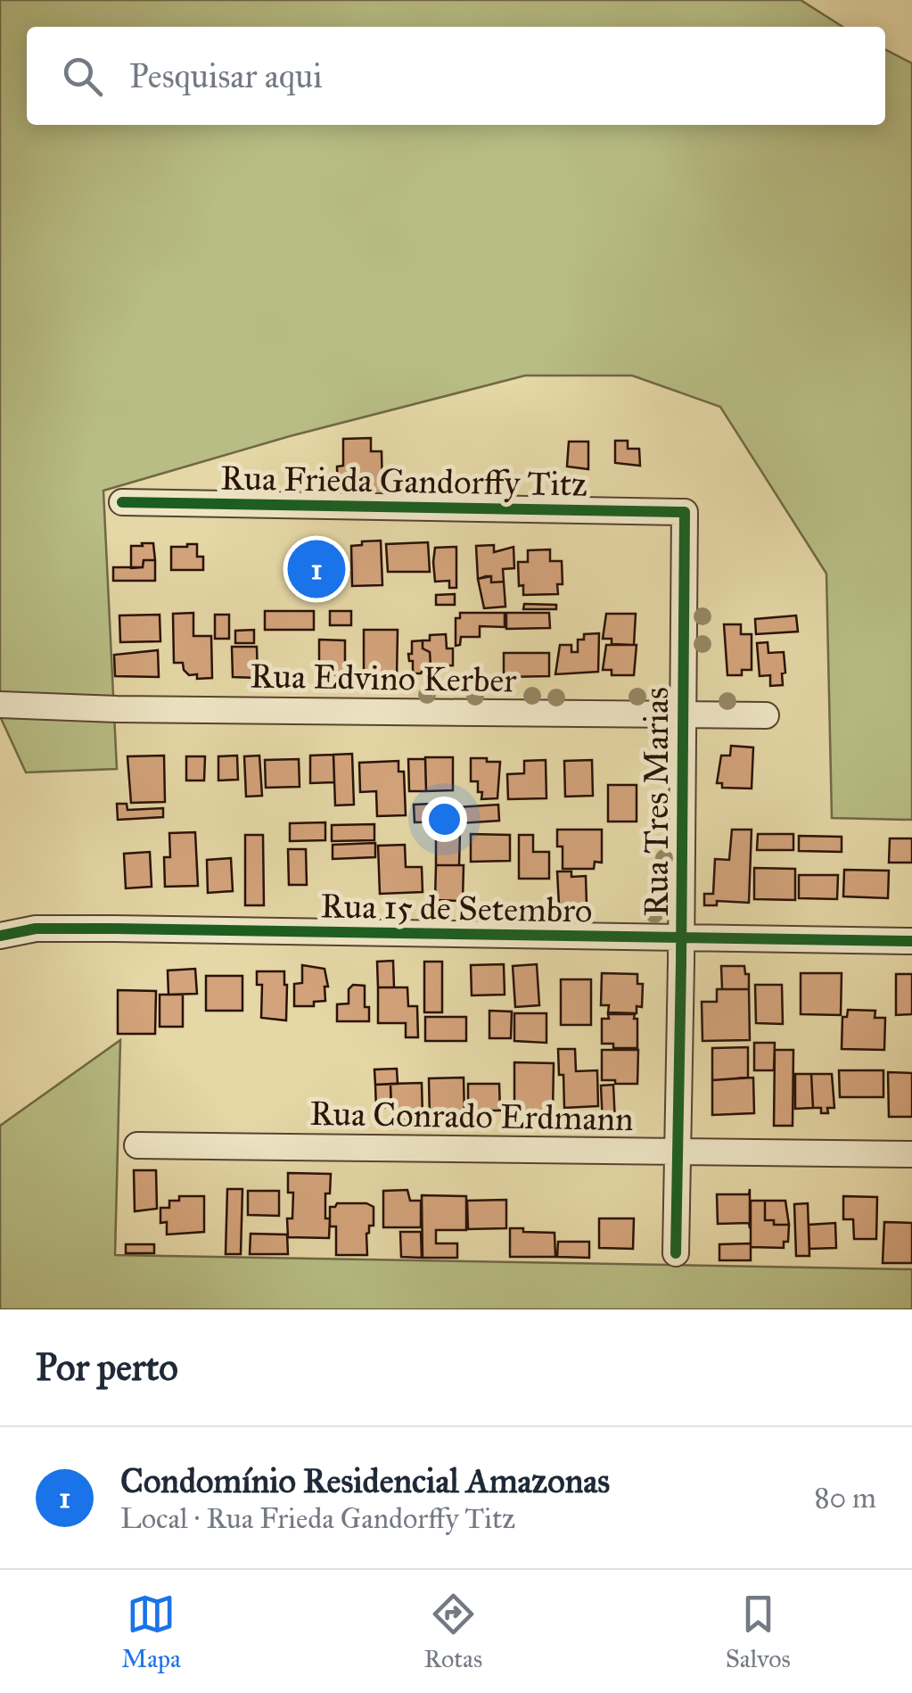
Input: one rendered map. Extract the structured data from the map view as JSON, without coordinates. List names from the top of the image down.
{
  "streets": {
    "street": [
      "Rua Frieda Gandorffy Titz",
      "Rua Edvino Kerber",
      "Rua Tres Marias",
      "Rua 15 de Setembro",
      "Rua Conrado Erdmann"
    ]
  },
  "crossings": [
    ["Rua Frieda Gandorffy Titz", "Rua Tres Marias"],
    ["Rua Edvino Kerber", "Rua Tres Marias"],
    ["Rua Tres Marias", "Rua 15 de Setembro"],
    ["Rua Tres Marias", "Rua Conrado Erdmann"]
  ],
  "page": {
    "search": "Pesquisar aqui",
    "pins": "1",
    "heading": "Por perto",
    "list": [
      {
        "mark": "1",
        "name": "Condomínio Residencial Amazonas",
        "note": "Local · Rua Frieda Gandorffy Titz",
        "value": "80 m"
      }
    ],
    "nav": ["Mapa", "Rotas", "Salvos"]
  }
}
